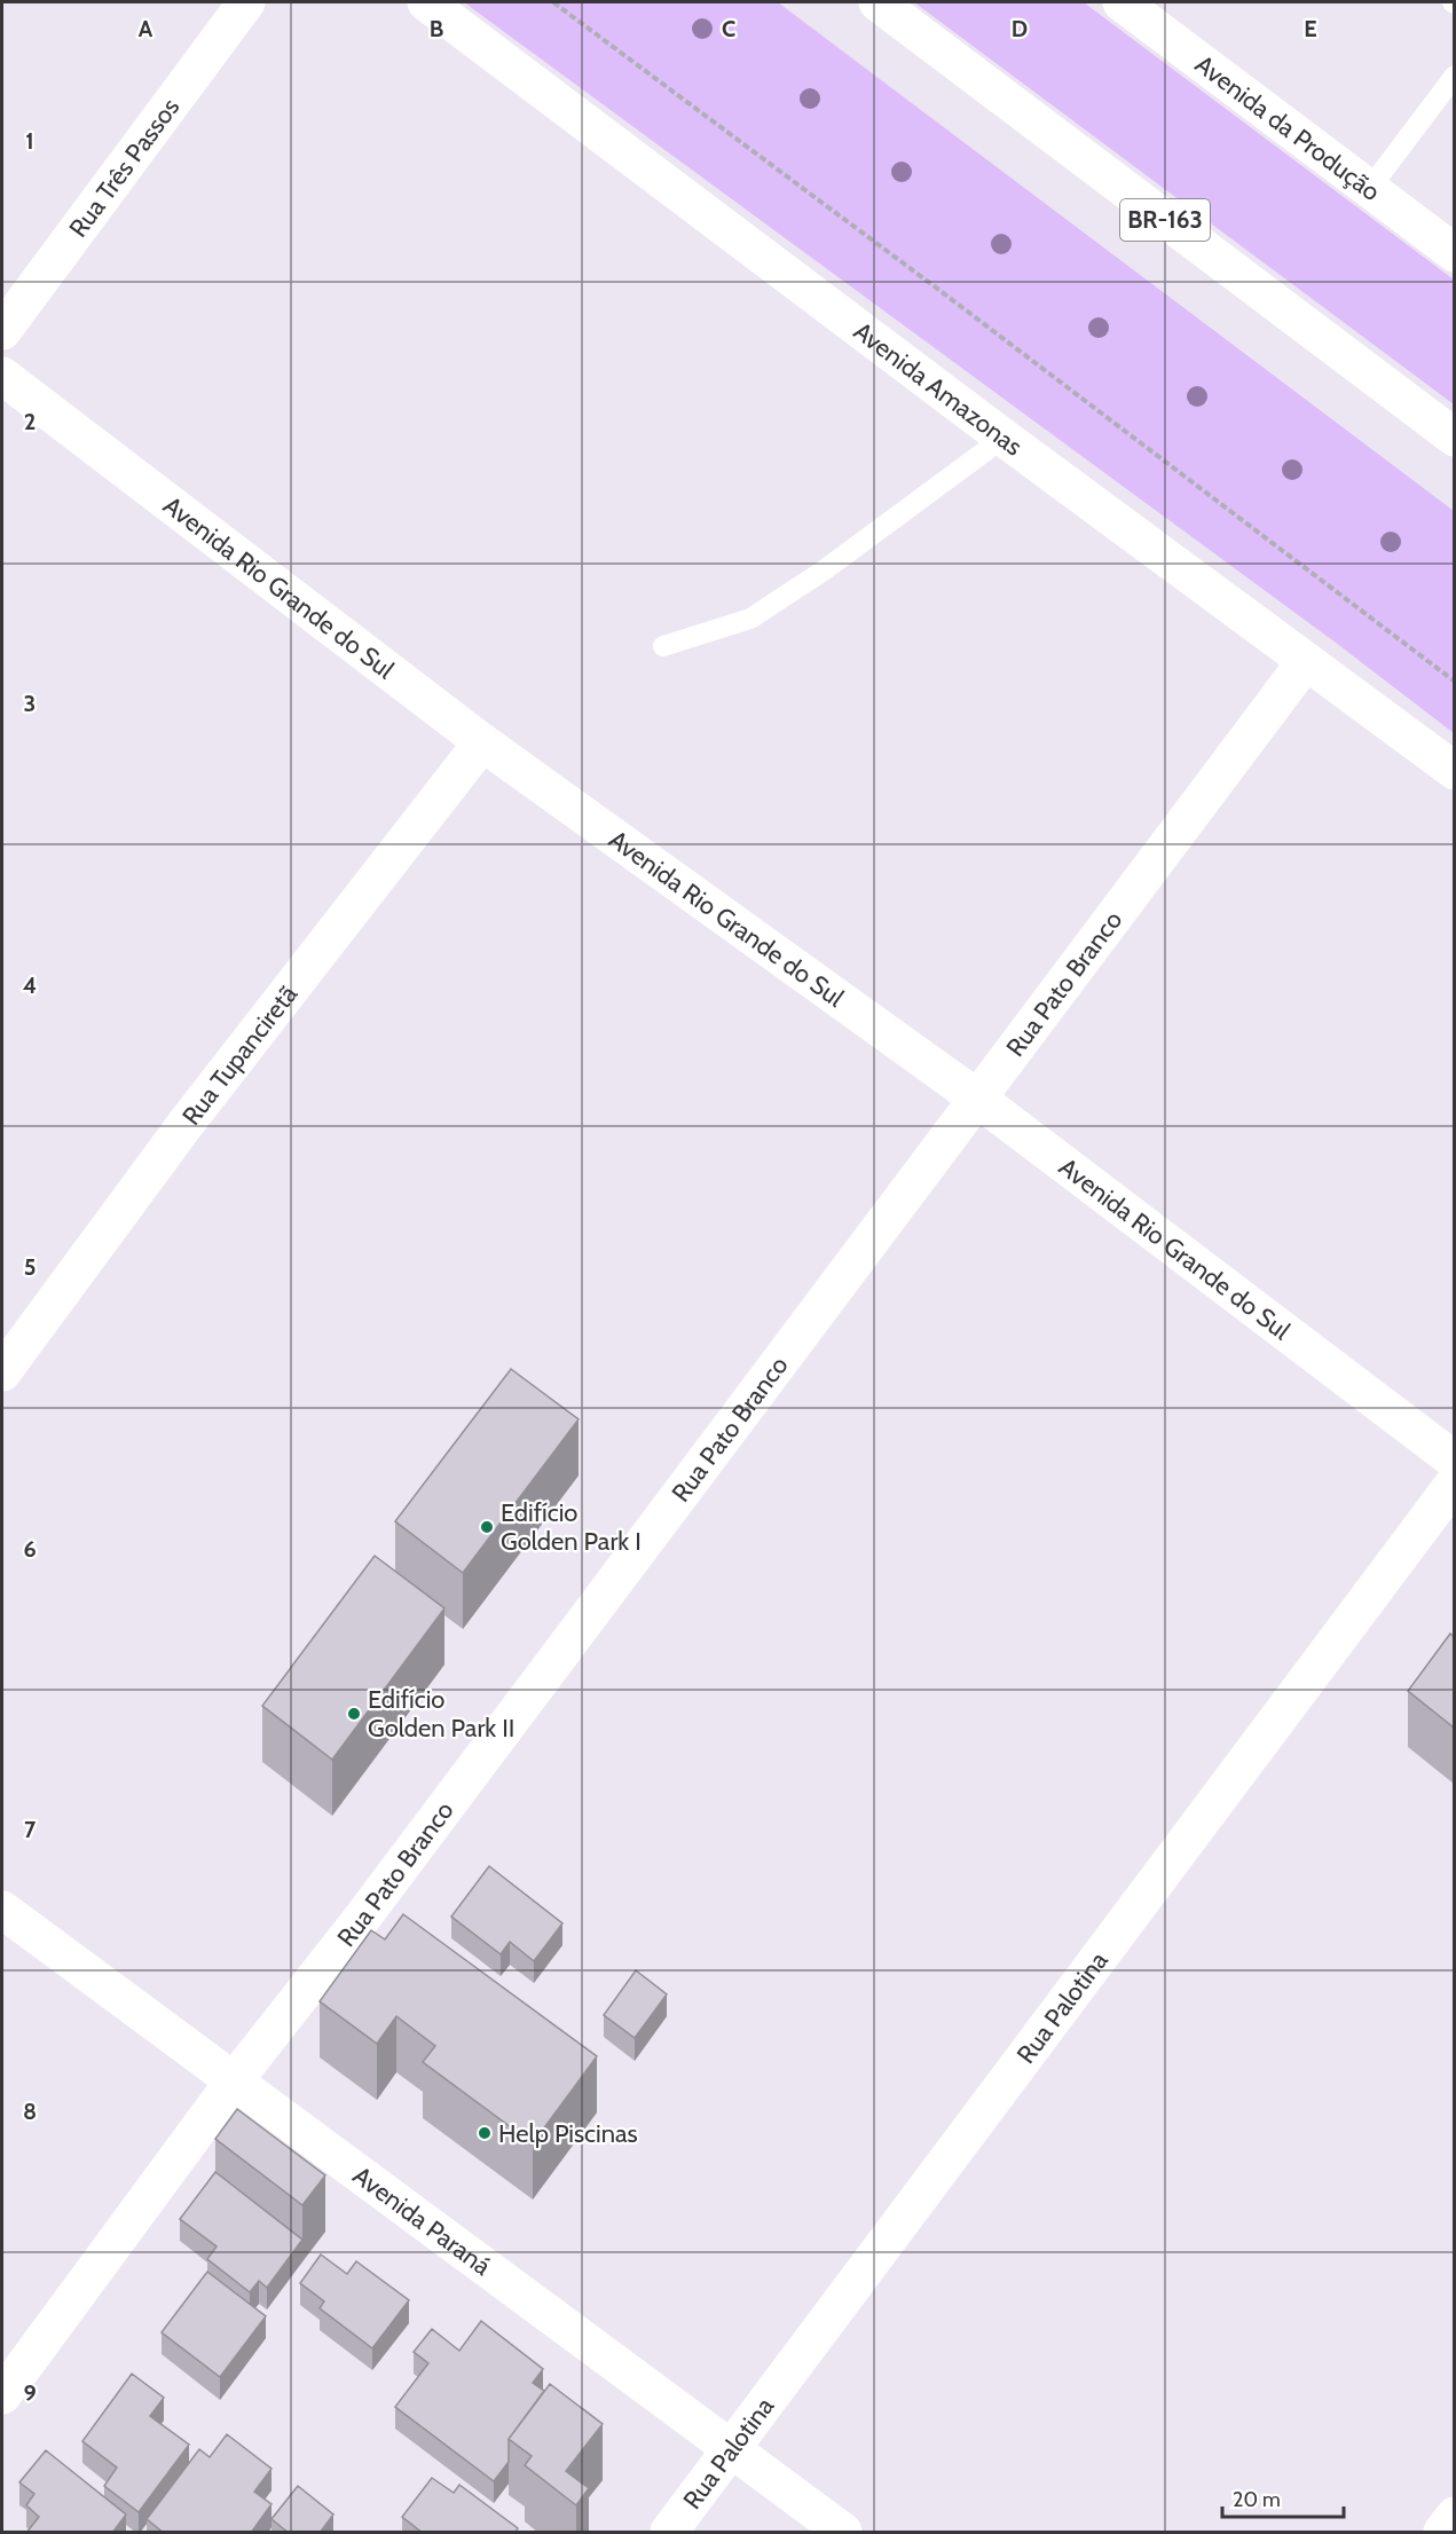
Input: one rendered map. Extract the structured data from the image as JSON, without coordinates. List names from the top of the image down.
{
  "streets": {
    "main road": [
      "Avenida da Produção",
      "Rua Três Passos",
      "BR-163",
      "Avenida Amazonas",
      "Avenida Rio Grande do Sul",
      "Rua Pato Branco",
      "Rua Tupanciretã",
      "Rua Palotina",
      "Avenida Paraná"
    ]
  },
  "crossings": [
    ["Avenida Amazonas", "Rua Pato Branco"],
    ["Avenida Rio Grande do Sul", "Rua Pato Branco"],
    ["Avenida Rio Grande do Sul", "Rua Tupanciretã"],
    ["Rua Pato Branco", "Avenida Paraná"],
    ["Rua Palotina", "Avenida Paraná"]
  ],
  "places": ["Edifício Golden Park I", "Edifício Golden Park II", "Help Piscinas"],
  "scale_bar": "20 m",
  "grid": {
    "columns": [
      "A",
      "B",
      "C",
      "D",
      "E"
    ],
    "rows": [
      "1",
      "2",
      "3",
      "4",
      "5",
      "6",
      "7",
      "8",
      "9"
    ]
  }
}
